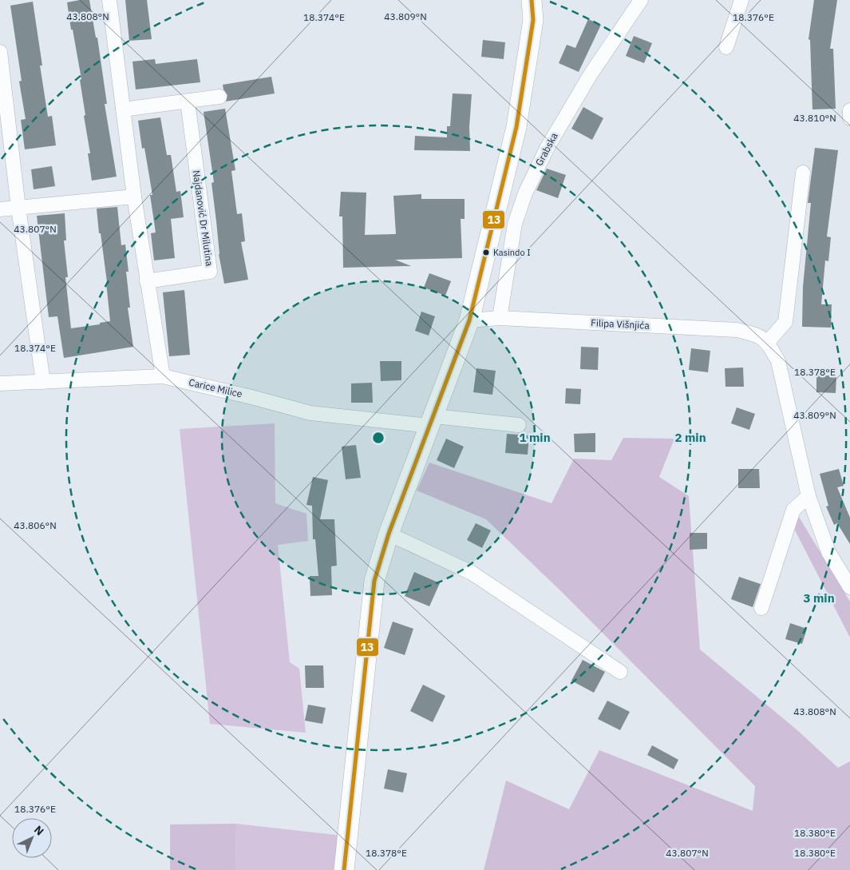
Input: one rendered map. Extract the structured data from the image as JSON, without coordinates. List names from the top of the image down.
{
  "streets": {
    "street": [
      "Grabska",
      "Najdanović Dr Milutina",
      "Filipa Višnjića",
      "Carice Milice"
    ]
  },
  "crossings": [
    ["Grabska", "Filipa Višnjića"]
  ],
  "places": ["Kasindo I"],
  "lines": ["transit line 13"],
  "north": "top right",
  "coordinates": [
    "43.808°N",
    "43.809°N",
    "18.374°E",
    "18.376°E",
    "43.810°N",
    "43.807°N",
    "18.378°E",
    "43.806°N",
    "18.380°E"
  ],
  "rings": ["1 min", "2 min", "3 min"]
}
